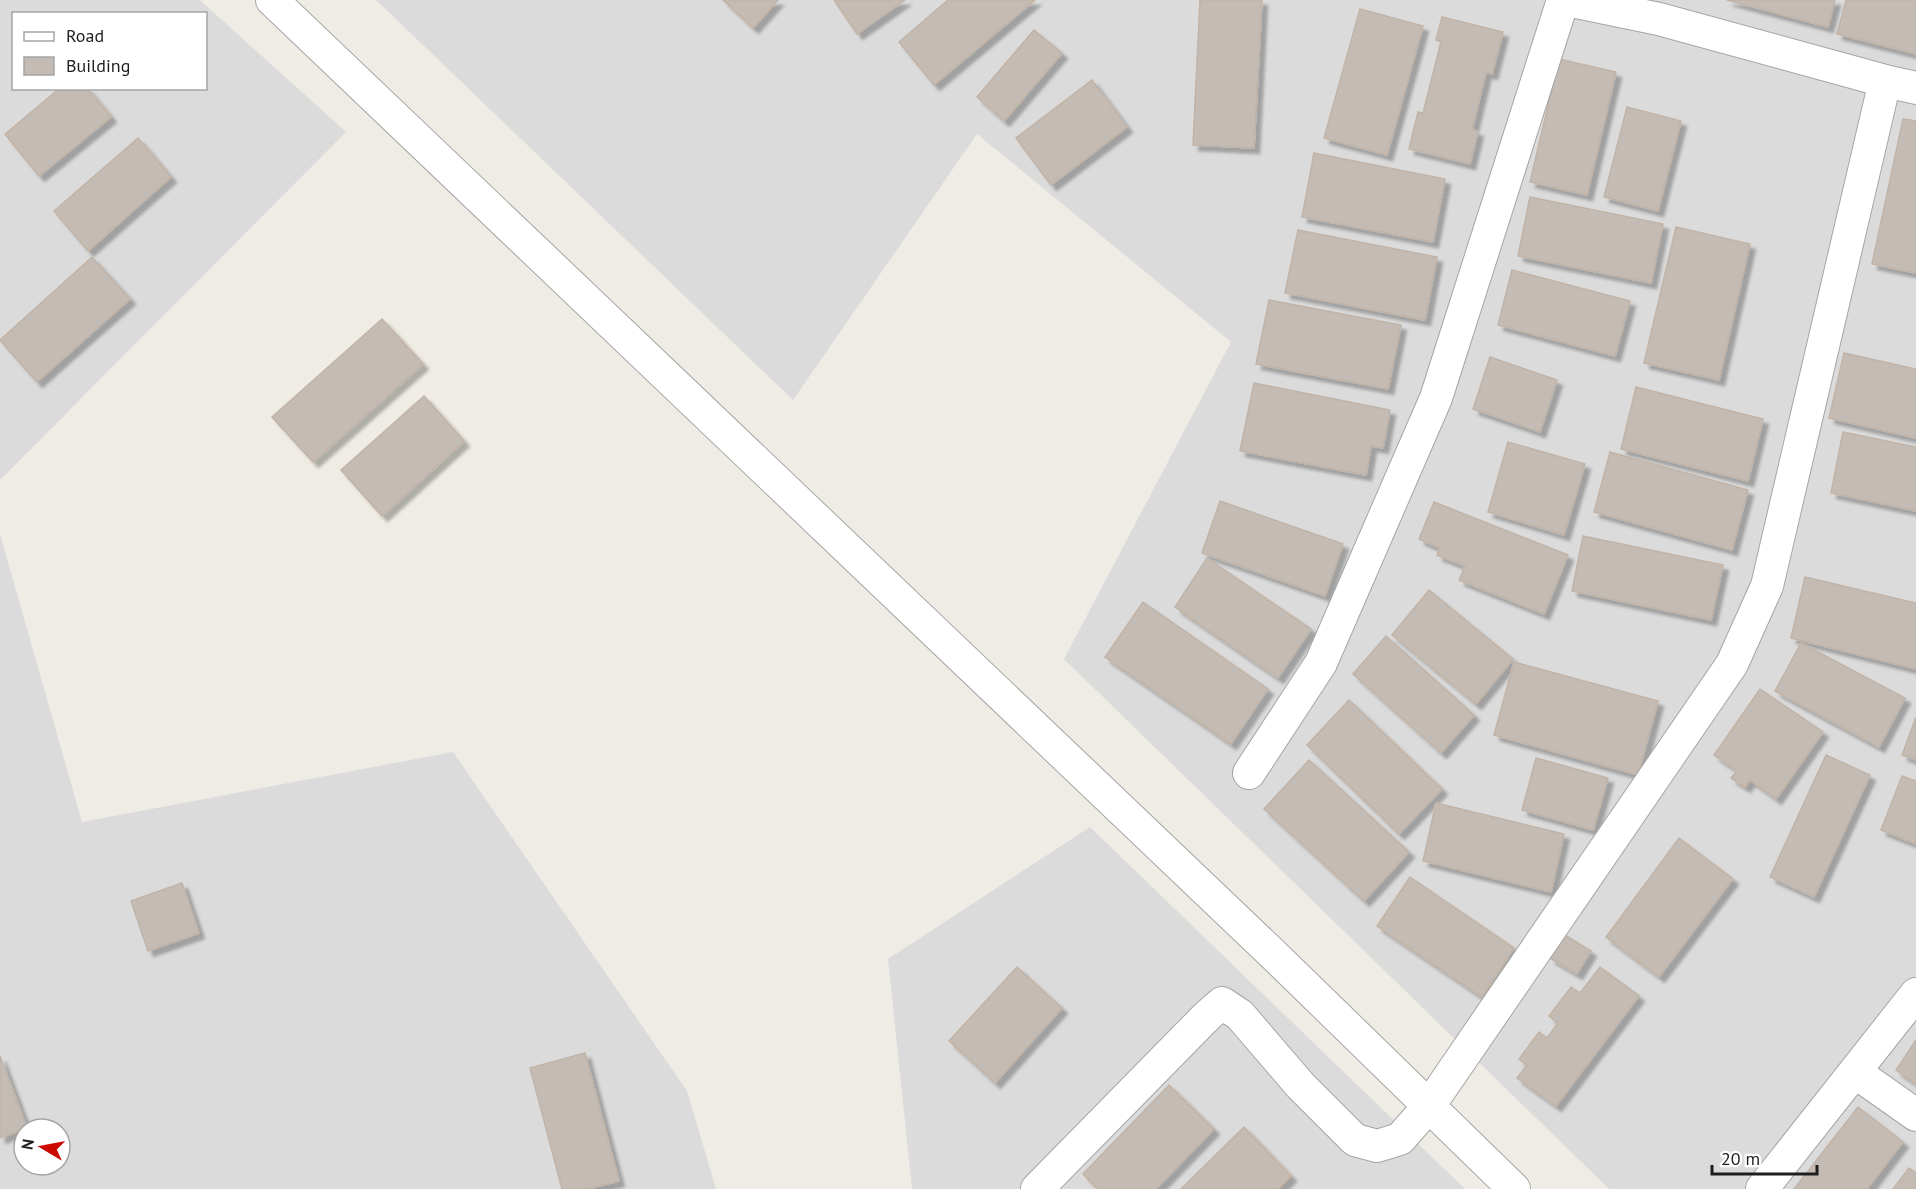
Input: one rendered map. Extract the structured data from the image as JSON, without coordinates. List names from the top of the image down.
{
  "legend": ["Road", "Building"],
  "scale_bar": "20 m",
  "north": "left"
}
